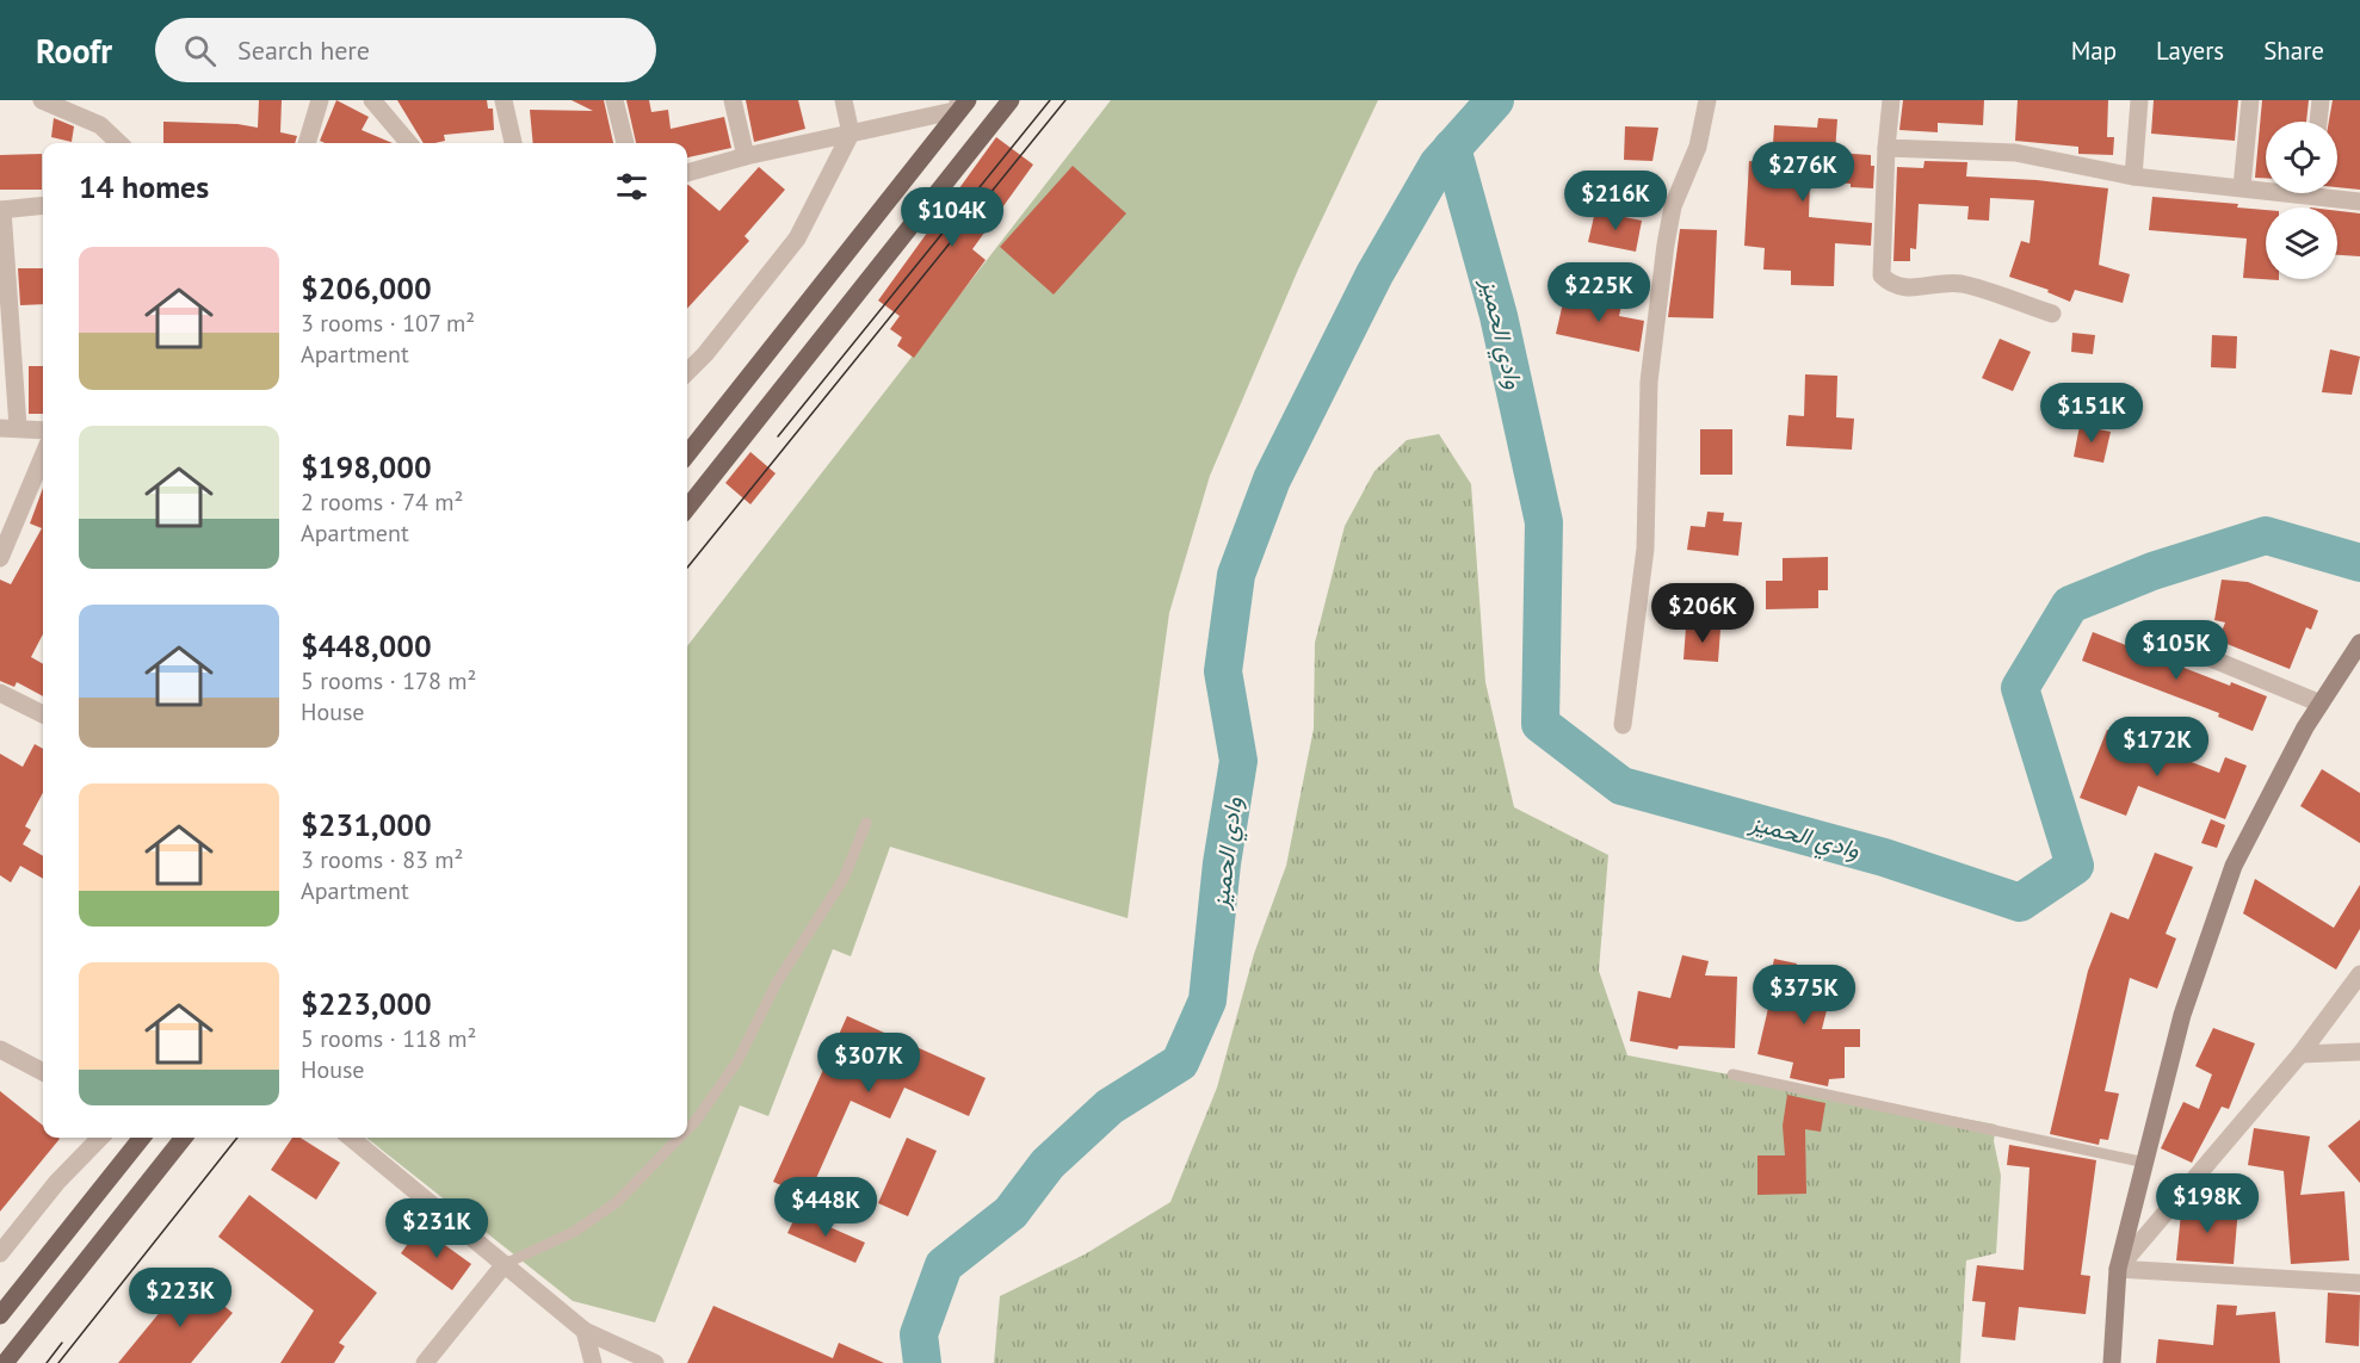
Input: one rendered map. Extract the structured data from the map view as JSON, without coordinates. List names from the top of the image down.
{
  "water": ["وادي الحميز"],
  "page": {
    "header": "Roofr",
    "search": "Search here",
    "nav": ["Map", "Layers", "Share"],
    "price": [
      "$276K",
      "$216K",
      "$104K",
      "$225K",
      "$151K",
      "$206K",
      "$105K",
      "$172K",
      "$375K",
      "$307K",
      "$198K",
      "$448K",
      "$231K",
      "$223K"
    ],
    "heading": "14 homes",
    "list": [
      {
        "name": "$206,000",
        "note": "3 rooms · 107 m² · Apartment"
      },
      {
        "name": "$198,000",
        "note": "2 rooms · 74 m² · Apartment"
      },
      {
        "name": "$448,000",
        "note": "5 rooms · 178 m² · House"
      },
      {
        "name": "$231,000",
        "note": "3 rooms · 83 m² · Apartment"
      },
      {
        "name": "$223,000",
        "note": "5 rooms · 118 m² · House"
      }
    ]
  }
}
